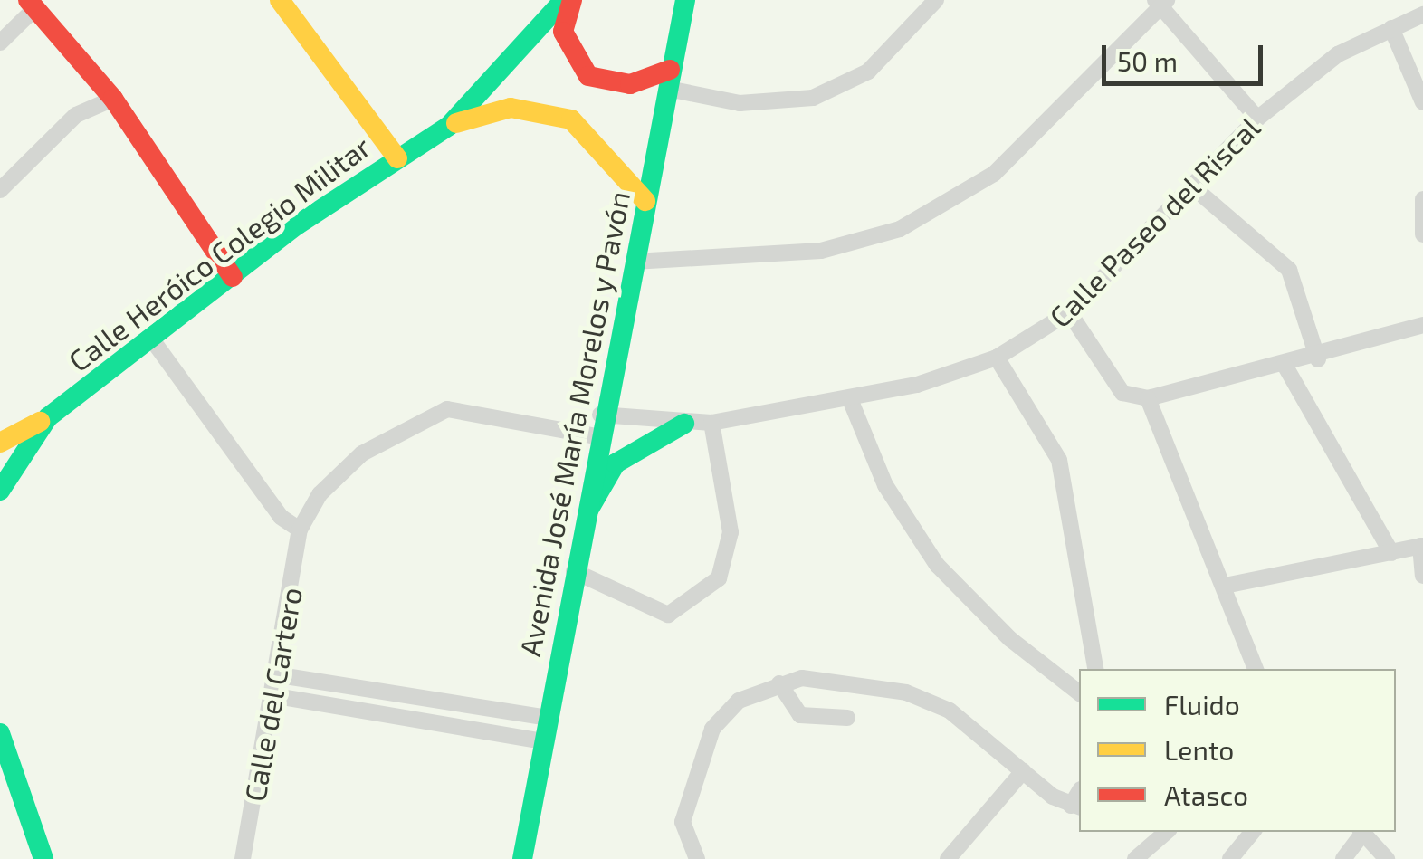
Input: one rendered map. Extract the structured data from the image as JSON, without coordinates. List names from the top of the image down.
{
  "streets": {
    "main road": ["Calle Heróico Colegio Militar", "Avenida José María Morelos y Pavón"],
    "street": ["Calle Paseo del Riscal", "Calle del Cartero"]
  },
  "crossings": [
    ["Calle Paseo del Riscal", "Avenida José María Morelos y Pavón"]
  ],
  "legend": ["Fluido", "Lento", "Atasco"],
  "scale_bar": "50 m"
}
